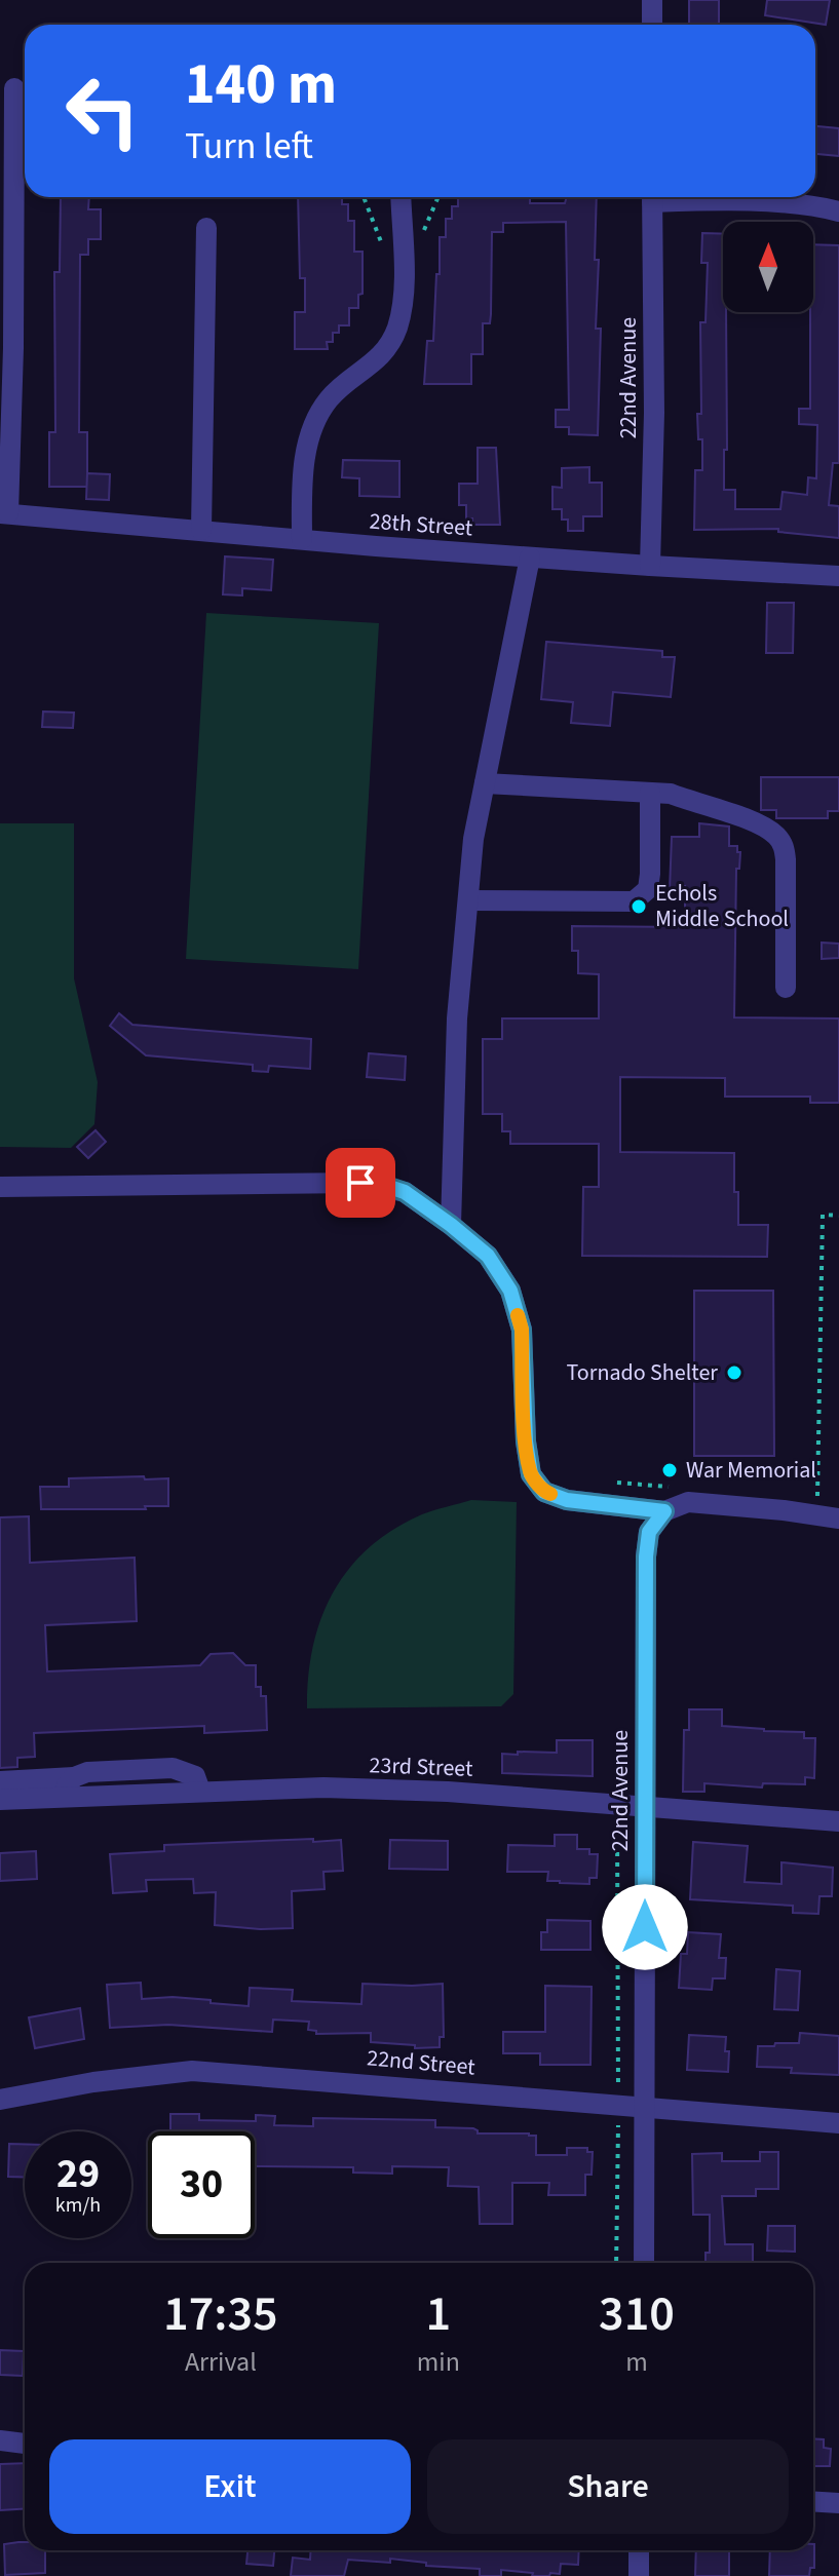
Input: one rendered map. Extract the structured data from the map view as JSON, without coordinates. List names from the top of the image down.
{
  "streets": {
    "street": [
      "22nd Avenue",
      "28th Street",
      "23rd Street",
      "22nd Street"
    ]
  },
  "crossings": [
    ["22nd Avenue", "28th Street"],
    ["22nd Avenue", "23rd Street"],
    ["22nd Avenue", "22nd Street"]
  ],
  "places": ["Echols Middle School", "Tornado Shelter", "War Memorial"],
  "north": "top",
  "page": {
    "turn": ["140 m", "Turn left"],
    "speed": "29 km/h",
    "limit": "30",
    "eta": [
      "17:35",
      "Arrival",
      "1",
      "min",
      "310",
      "m"
    ],
    "buttons": ["Exit", "Share"]
  }
}
